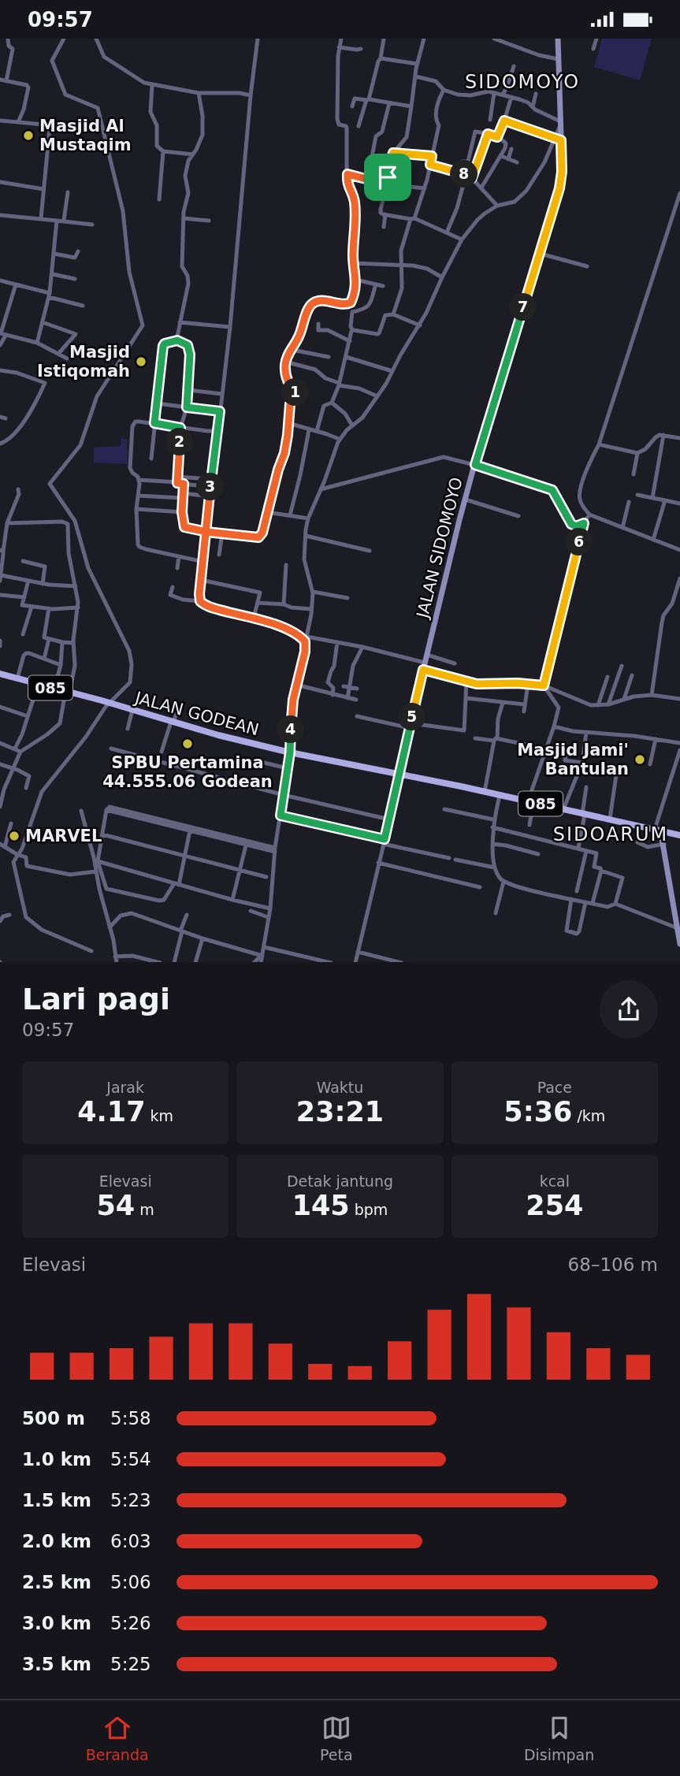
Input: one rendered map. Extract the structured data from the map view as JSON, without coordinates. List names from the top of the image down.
{
  "streets": {
    "main road": ["JALAN SIDOMOYO", "085", "JALAN GODEAN"]
  },
  "crossings": [
    ["JALAN SIDOMOYO", "JALAN GODEAN"]
  ],
  "districts": ["SIDOMOYO", "SIDOARUM"],
  "places": [
    "Masjid Al Mustaqim",
    "Masjid Istiqomah",
    "SPBU Pertamina 44.555.06 Godean",
    "Masjid Jami' Bantulan",
    "MARVEL"
  ],
  "page": {
    "status": "09:57",
    "pins": [
      "8",
      "7",
      "1",
      "2",
      "3",
      "6",
      "5",
      "4"
    ],
    "heading": ["Lari pagi", "09:57"],
    "stats": [
      ["Jarak", "4.17 km"],
      ["Waktu", "23:21"],
      ["Pace", "5:36 /km"],
      ["Elevasi", "54 m"],
      ["Detak jantung", "145 bpm"],
      ["kcal", "254"]
    ],
    "chart": ["Elevasi", "68–106 m"],
    "list": [
      {
        "name": "500 m",
        "note": "5:58"
      },
      {
        "name": "1.0 km",
        "note": "5:54"
      },
      {
        "name": "1.5 km",
        "note": "5:23"
      },
      {
        "name": "2.0 km",
        "note": "6:03"
      },
      {
        "name": "2.5 km",
        "note": "5:06"
      },
      {
        "name": "3.0 km",
        "note": "5:26"
      },
      {
        "name": "3.5 km",
        "note": "5:25"
      }
    ],
    "tabs": ["Beranda", "Peta", "Disimpan"]
  }
}
